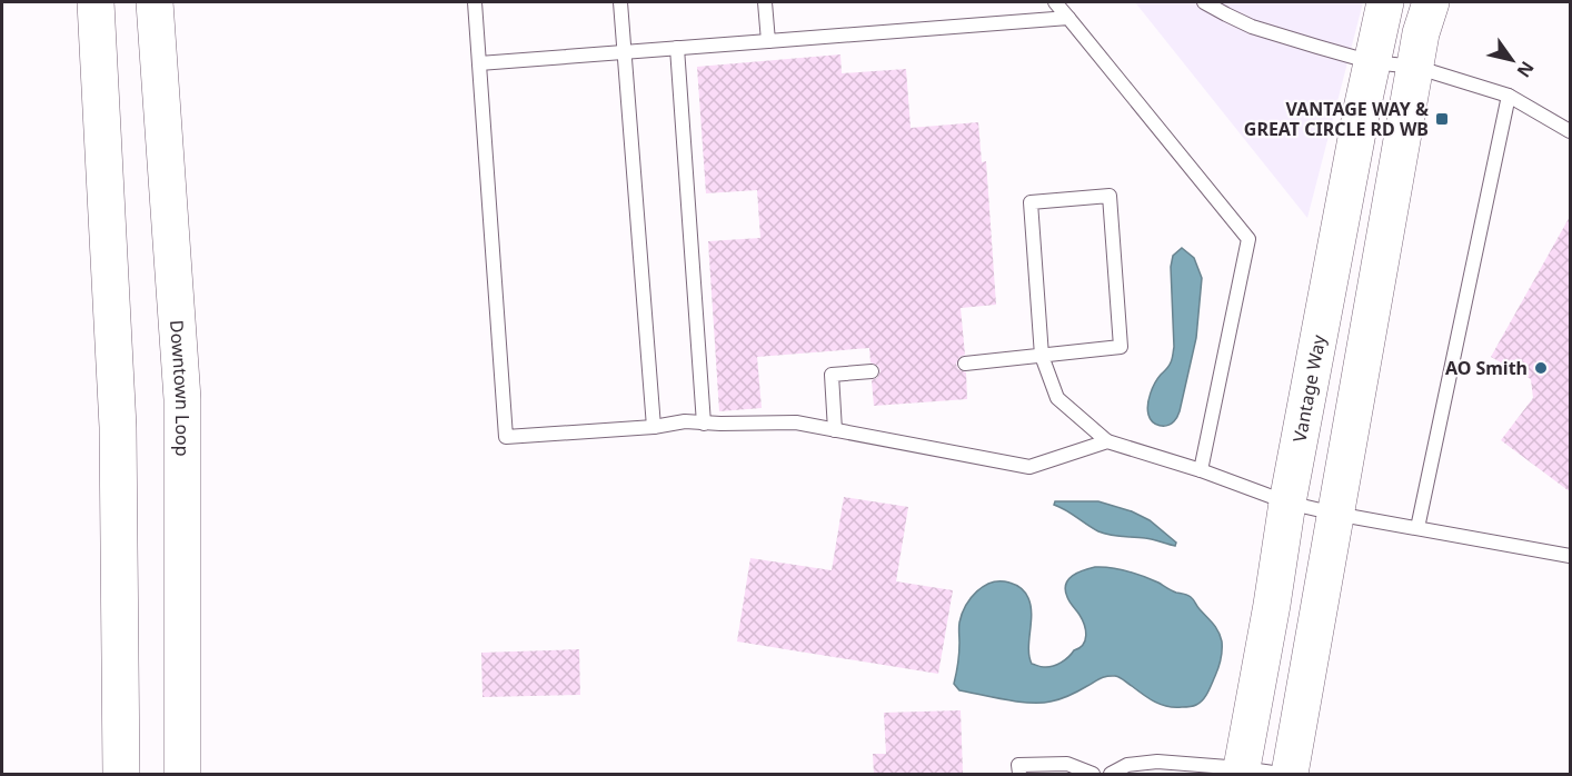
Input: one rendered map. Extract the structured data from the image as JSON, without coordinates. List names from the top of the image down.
{
  "streets": {
    "main road": ["Vantage Way", "Downtown Loop"]
  },
  "places": {
    "transit": ["VANTAGE WAY & GREAT CIRCLE RD WB"],
    "other": ["AO Smith"]
  },
  "north": "bottom right"
}
